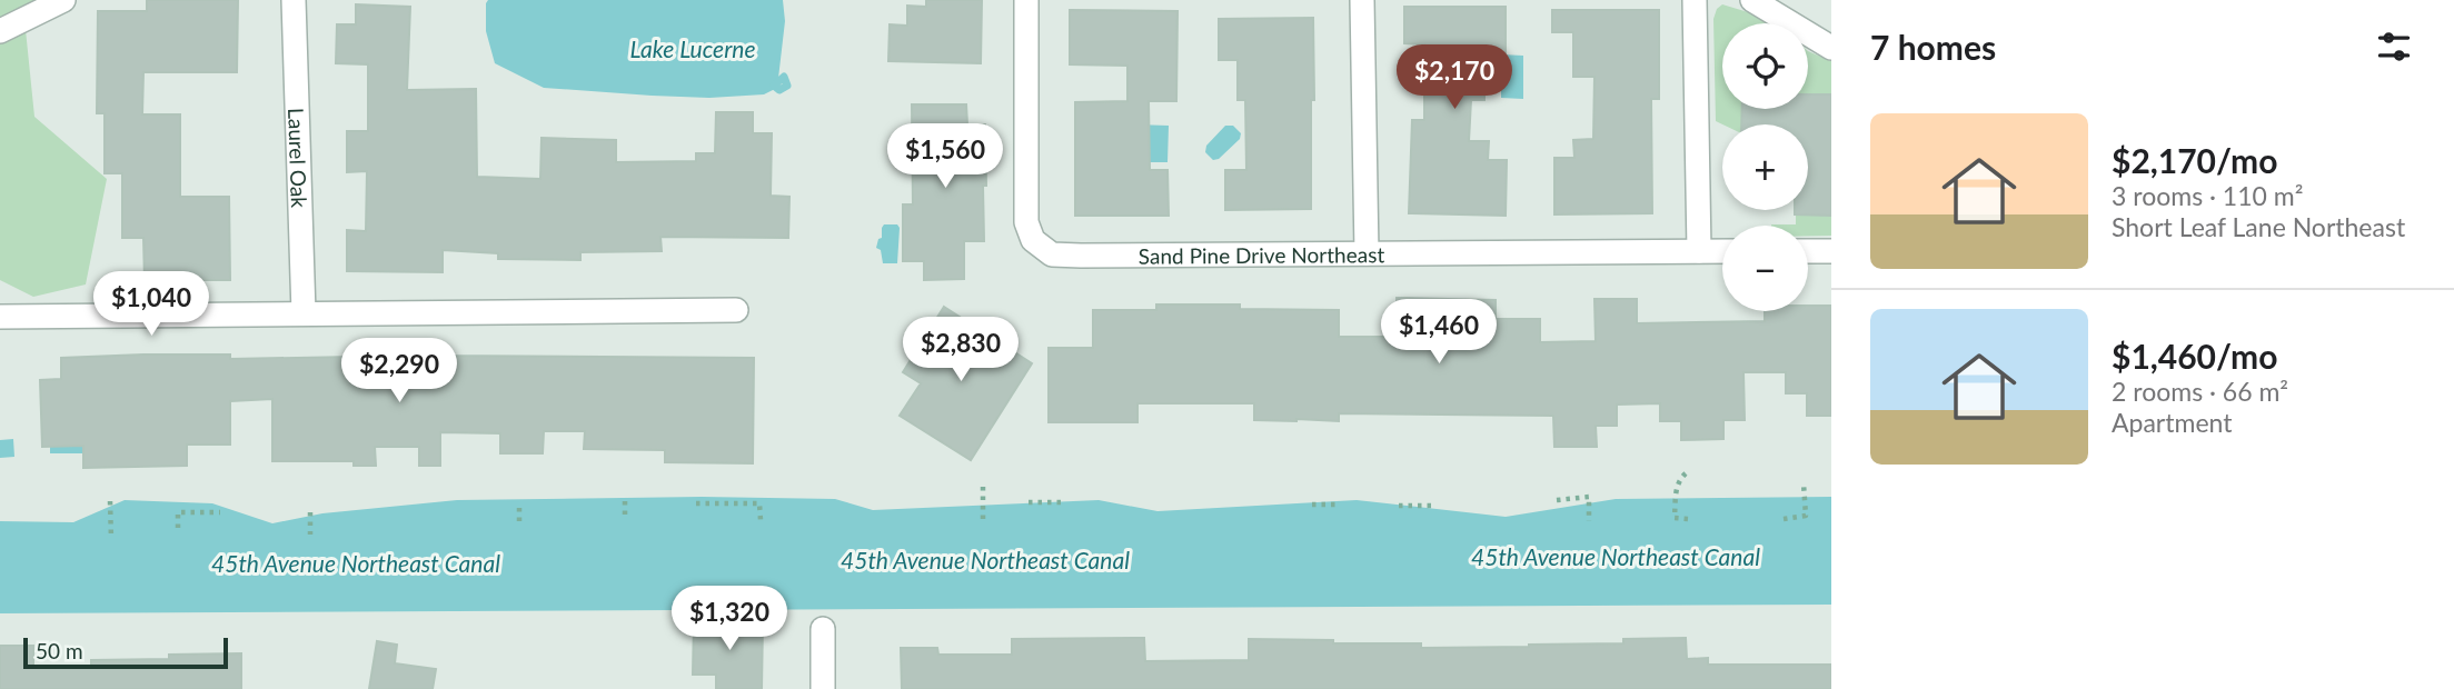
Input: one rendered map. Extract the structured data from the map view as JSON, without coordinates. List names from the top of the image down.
{
  "streets": {
    "street": ["Laurel Oak", "Sand Pine Drive Northeast"]
  },
  "water": ["Lake Lucerne", "45th Avenue Northeast Canal"],
  "scale_bar": "50 m",
  "page": {
    "heading": "7 homes",
    "map_buttons": ["+", "−"],
    "price": [
      "$2,170",
      "$1,560",
      "$1,040",
      "$1,460",
      "$2,830",
      "$2,290",
      "$1,320"
    ],
    "list": [
      {
        "name": "$2,170/mo",
        "note": "3 rooms · 110 m² · Short Leaf Lane Northeast"
      },
      {
        "name": "$1,460/mo",
        "note": "2 rooms · 66 m² · Apartment"
      }
    ],
    "scale": "50 m"
  }
}
